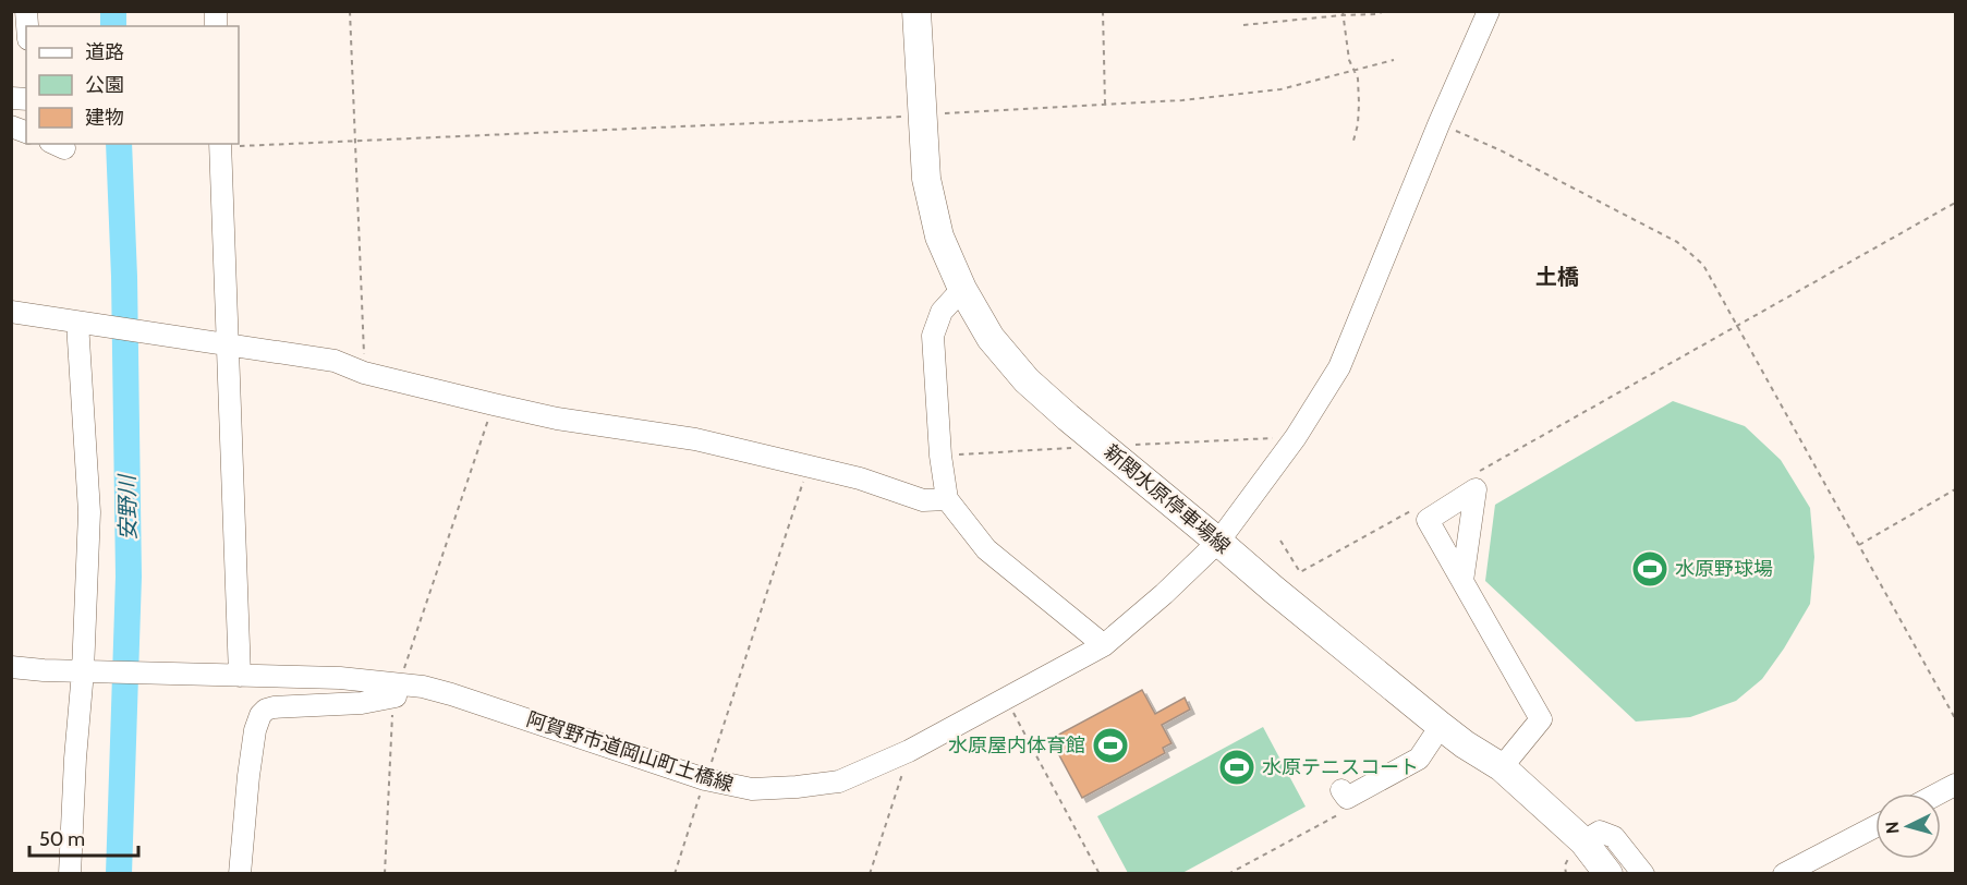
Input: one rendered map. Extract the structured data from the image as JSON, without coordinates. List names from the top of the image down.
{
  "streets": {
    "main road": ["新関水原停車場線"],
    "street": ["阿賀野市道岡山町土橋線"]
  },
  "crossings": [
    ["新関水原停車場線", "阿賀野市道岡山町土橋線"]
  ],
  "districts": ["土橋"],
  "water": ["安野川"],
  "places": {
    "sports": ["水原野球場", "水原屋内体育館", "水原テニスコート"]
  },
  "legend": ["道路", "公園", "建物"],
  "scale_bar": "50 m",
  "north": "left"
}
